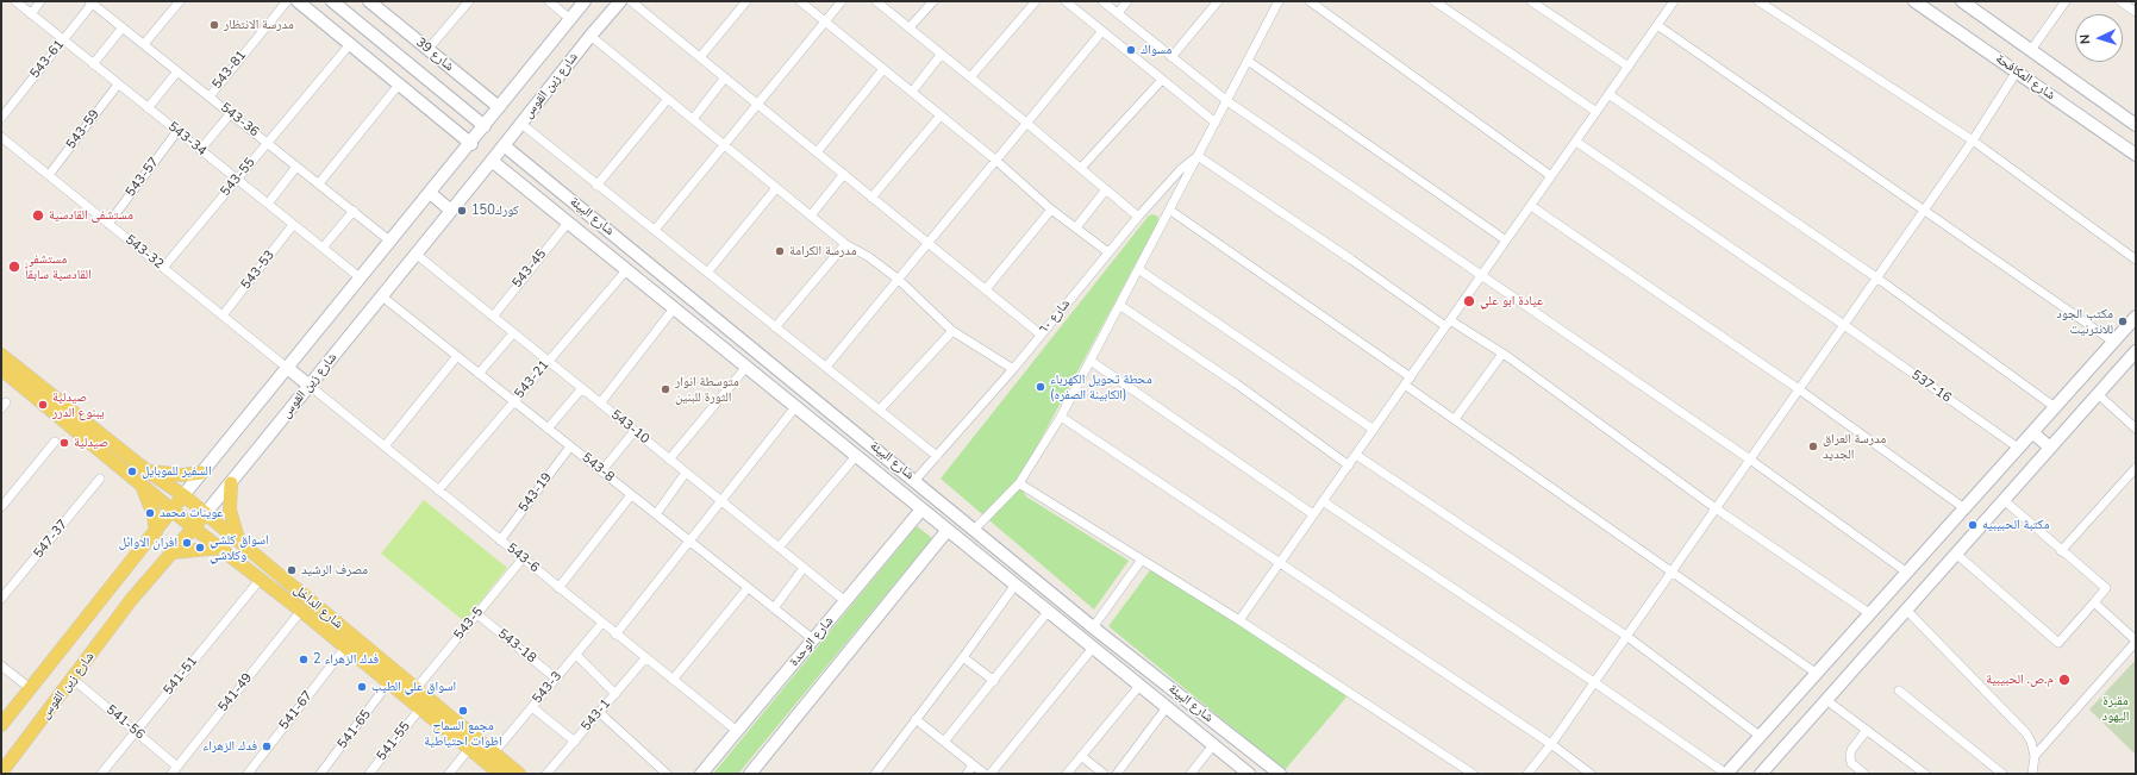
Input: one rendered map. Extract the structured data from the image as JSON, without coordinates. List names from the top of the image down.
{
  "streets": {
    "main road": ["شارع زين القوس", "شارع الداخل"],
    "street": [
      "شارع 39",
      "543-61",
      "543-81",
      "شارع المكافحة",
      "543-36",
      "543-59",
      "543-34",
      "543-57",
      "543-55",
      "شارع البيئة",
      "543-32",
      "543-45",
      "543-53",
      "شارع ٦٠",
      "543-21",
      "537-16",
      "543-10",
      "543-8",
      "543-19",
      "547-37",
      "543-6",
      "543-5",
      "شارع الوحدة",
      "543-18",
      "541-51",
      "543-3",
      "541-49",
      "541-67",
      "543-1",
      "541-56",
      "541-65",
      "541-55"
    ]
  },
  "crossings": [
    ["شارع 39", "شارع زين القوس"],
    ["543-61", "543-36"],
    ["543-61", "543-34"],
    ["543-81", "543-36"],
    ["شارع زين القوس", "543-36"],
    ["شارع زين القوس", "543-34"],
    ["شارع زين القوس", "شارع البيئة"],
    ["شارع زين القوس", "543-32"],
    ["شارع زين القوس", "543-10"],
    ["شارع زين القوس", "543-8"],
    ["شارع زين القوس", "543-6"],
    ["شارع زين القوس", "شارع الداخل"],
    ["شارع زين القوس", "541-56"],
    ["543-36", "543-55"],
    ["543-59", "543-34"],
    ["543-59", "543-32"],
    ["543-34", "543-57"],
    ["543-34", "543-55"],
    ["543-34", "543-53"],
    ["543-57", "543-32"],
    ["543-55", "543-32"],
    ["شارع البيئة", "543-45"],
    ["شارع البيئة", "شارع ٦٠"],
    ["شارع البيئة", "543-21"],
    ["شارع البيئة", "شارع الوحدة"],
    ["543-32", "543-53"],
    ["543-45", "543-10"],
    ["543-21", "543-10"],
    ["543-21", "543-8"],
    ["543-21", "543-6"],
    ["543-10", "شارع الوحدة"],
    ["543-8", "543-19"],
    ["543-8", "شارع الوحدة"],
    ["543-19", "543-6"],
    ["543-6", "543-5"],
    ["543-6", "شارع الوحدة"],
    ["543-6", "543-3"],
    ["543-6", "543-1"],
    ["شارع الداخل", "543-5"],
    ["شارع الداخل", "541-51"],
    ["شارع الداخل", "543-3"],
    ["شارع الداخل", "541-49"],
    ["شارع الداخل", "541-67"],
    ["شارع الداخل", "541-65"],
    ["شارع الداخل", "541-55"],
    ["543-5", "543-18"],
    ["543-18", "543-3"],
    ["541-51", "541-56"],
    ["541-49", "541-56"]
  ],
  "parks": ["مقبرة اليهود"],
  "places": [
    "مدرسة الانتظار",
    "مسواك",
    "كورك150",
    "مستشفى القادسية",
    "مدرسة الكرامة",
    "مستشفى القادسية سابقاً",
    "عيادة ابو علي",
    "مكتب الجود للانترنيت",
    "محطة تحويل الكهرباء (الكابينة الصفره)",
    "متوسطة انوار الثورة للبنين",
    "صيدلية يبنوع الدرر",
    "صيدلية",
    "مدرسة العراق الجديد",
    "السفير للموبايل",
    "عوينات محمد",
    "مكتبة الحبيبيه",
    "افران الاوائل",
    "اسواق كلشي وكلاشي",
    "مصرف الرشيد",
    "فدك الزهراء 2",
    "م.ص. الحبيبية",
    "اسواق علي الطيب",
    "مجمع السماح اظوات احتياطية",
    "فدك الزهراء"
  ],
  "north": "left"
}
